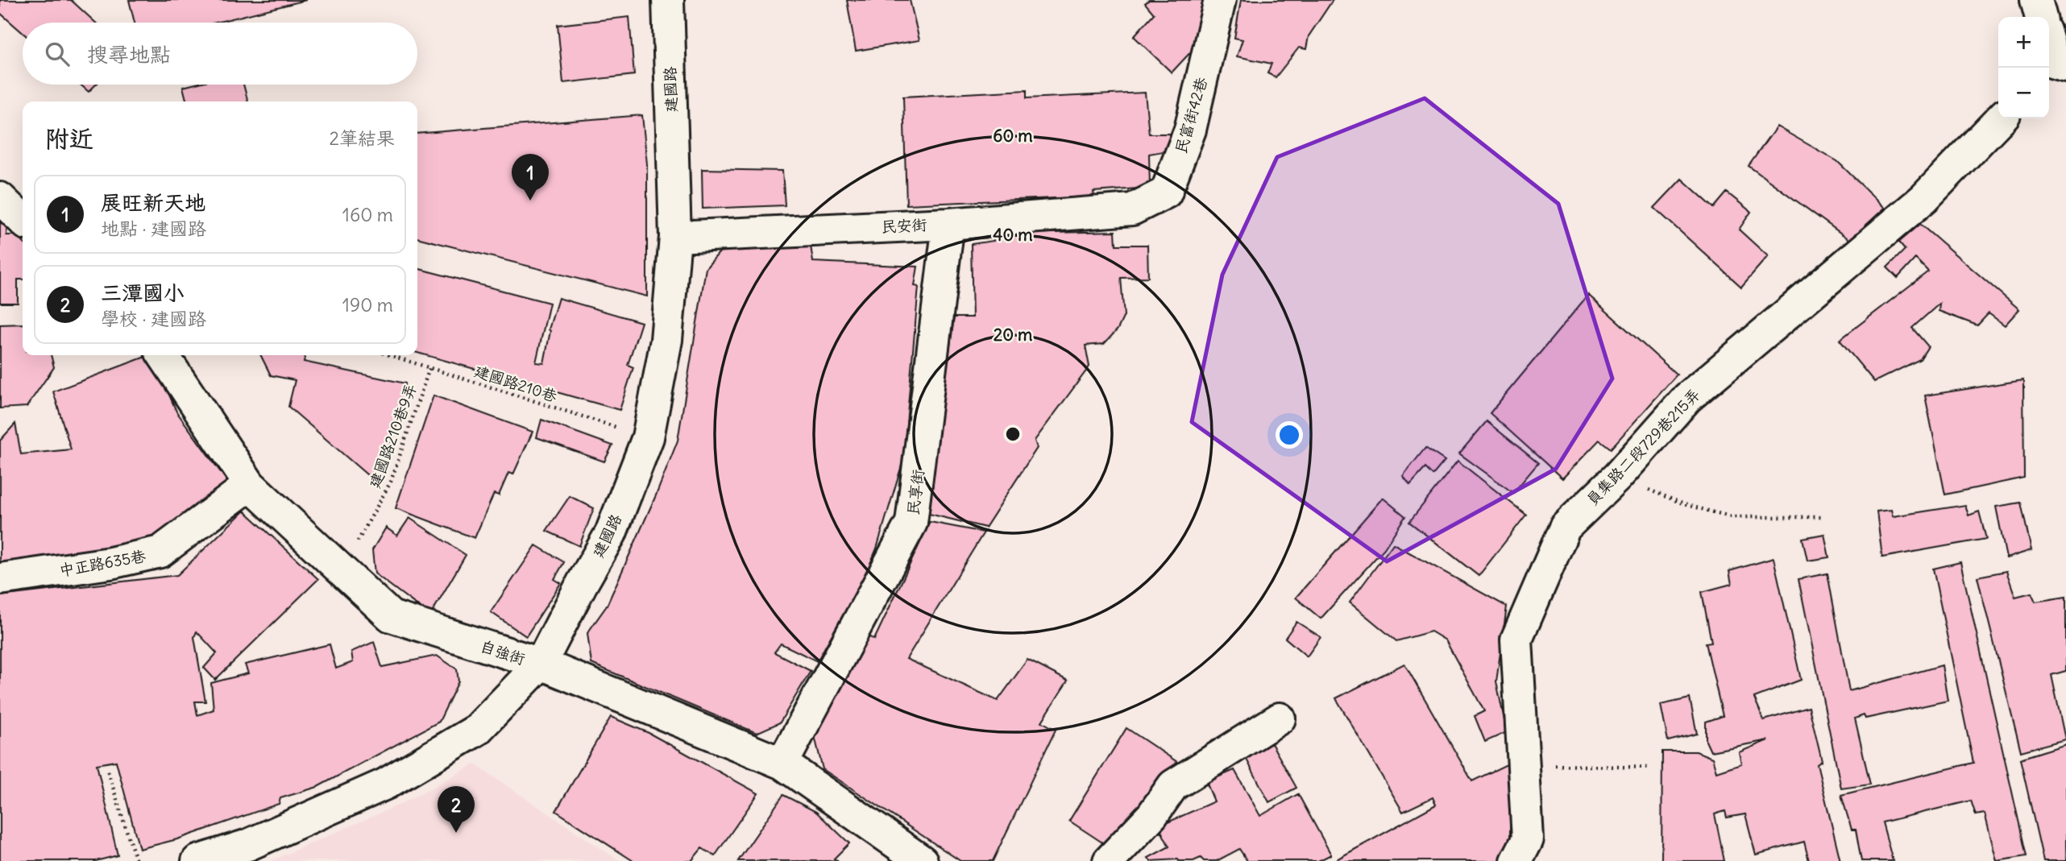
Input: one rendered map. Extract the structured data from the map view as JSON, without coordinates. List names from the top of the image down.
{
  "streets": {
    "street": [
      "建國路",
      "民富街42巷",
      "民安街",
      "員集路二段729巷215弄",
      "民享街",
      "中正路635巷",
      "自強街"
    ],
    "path": ["建國路210巷", "建國路210巷9弄"]
  },
  "crossings": [
    ["建國路", "民安街"],
    ["建國路", "建國路210巷"],
    ["建國路", "自強街"],
    ["民富街42巷", "民安街"],
    ["民安街", "民享街"],
    ["建國路210巷", "建國路210巷9弄"],
    ["建國路210巷9弄", "自強街"],
    ["民享街", "自強街"],
    ["中正路635巷", "自強街"]
  ],
  "page": {
    "map_buttons": ["+", "−"],
    "search": "搜尋地點",
    "heading": ["附近", "2筆結果"],
    "pins": ["1", "2"],
    "list": [
      {
        "mark": "1",
        "name": "展旺新天地",
        "note": "地點 · 建國路",
        "value": "160 m"
      },
      {
        "mark": "2",
        "name": "三潭國小",
        "note": "學校 · 建國路",
        "value": "190 m"
      }
    ]
  },
  "rings": ["60 m", "40 m", "20 m"]
}
